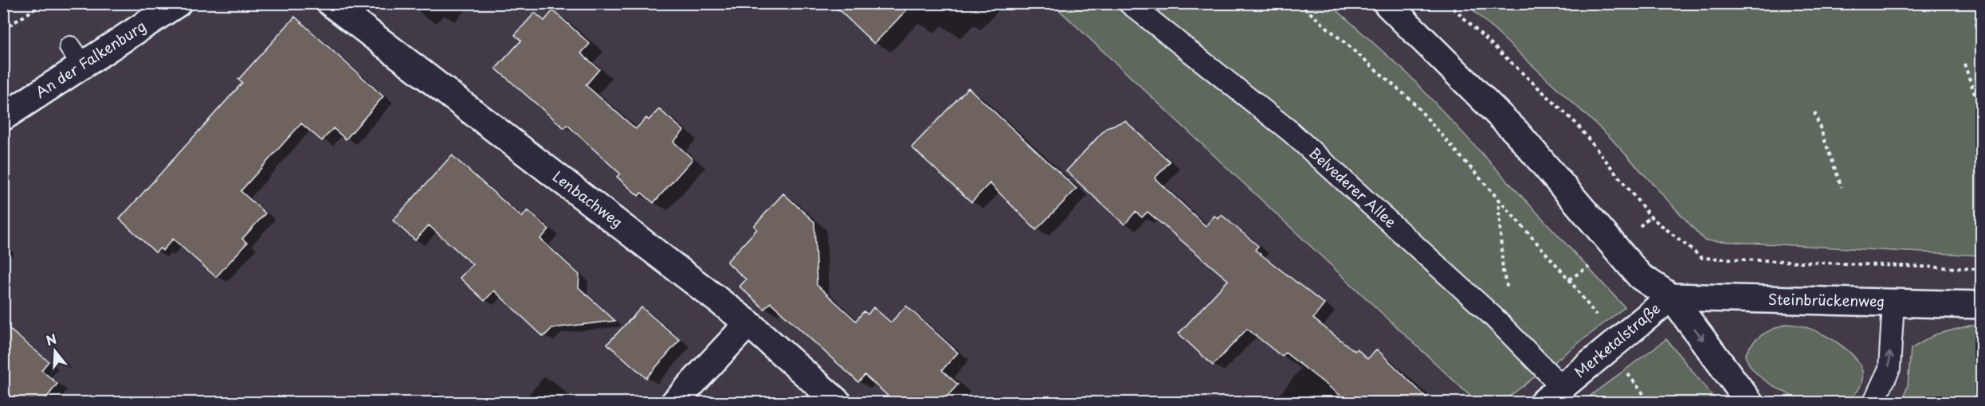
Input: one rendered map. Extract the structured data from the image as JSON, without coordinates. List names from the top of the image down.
{
  "streets": {
    "street": [
      "An der Falkenburg",
      "Lenbachweg",
      "Steinbrückenweg",
      "Merketalstraße"
    ],
    "lane": ["Belvederer Allee"]
  },
  "crossings": [
    ["Belvederer Allee", "Merketalstraße"],
    ["Steinbrückenweg", "Merketalstraße"]
  ],
  "north": "top"
}
